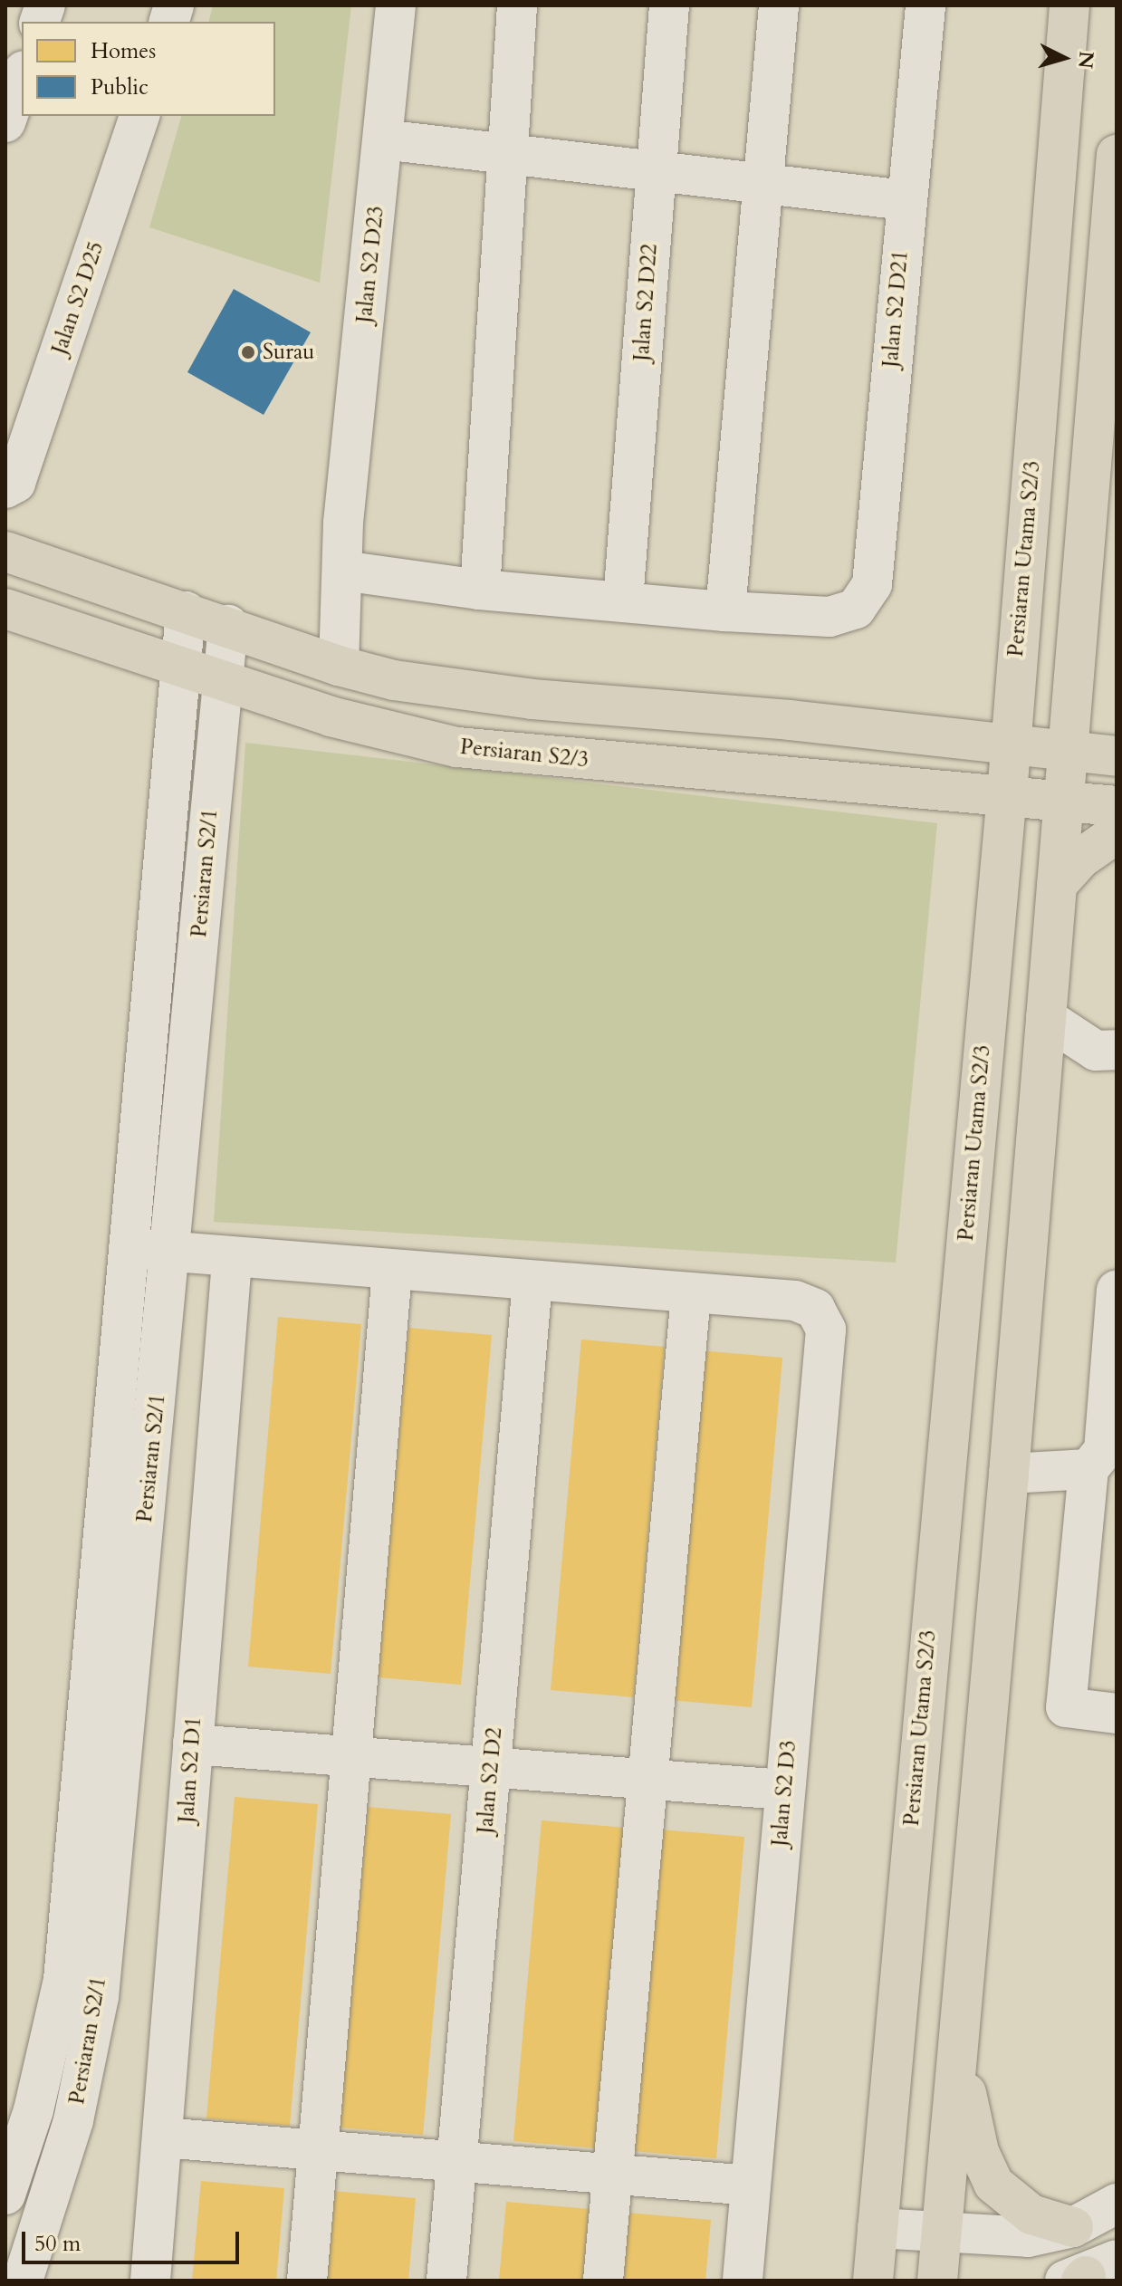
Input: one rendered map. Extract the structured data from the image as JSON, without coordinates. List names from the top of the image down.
{
  "streets": {
    "main road": ["Persiaran Utama S2/3", "Persiaran S2/3"],
    "street": [
      "Jalan S2 D23",
      "Jalan S2 D25",
      "Jalan S2 D22",
      "Jalan S2 D21",
      "Persiaran S2/1",
      "Jalan S2 D1",
      "Jalan S2 D2",
      "Jalan S2 D3"
    ]
  },
  "crossings": [
    ["Persiaran Utama S2/3", "Persiaran S2/3"],
    ["Persiaran S2/3", "Persiaran S2/1"]
  ],
  "places": ["Surau"],
  "legend": ["Homes", "Public"],
  "scale_bar": "50 m",
  "north": "right"
}
